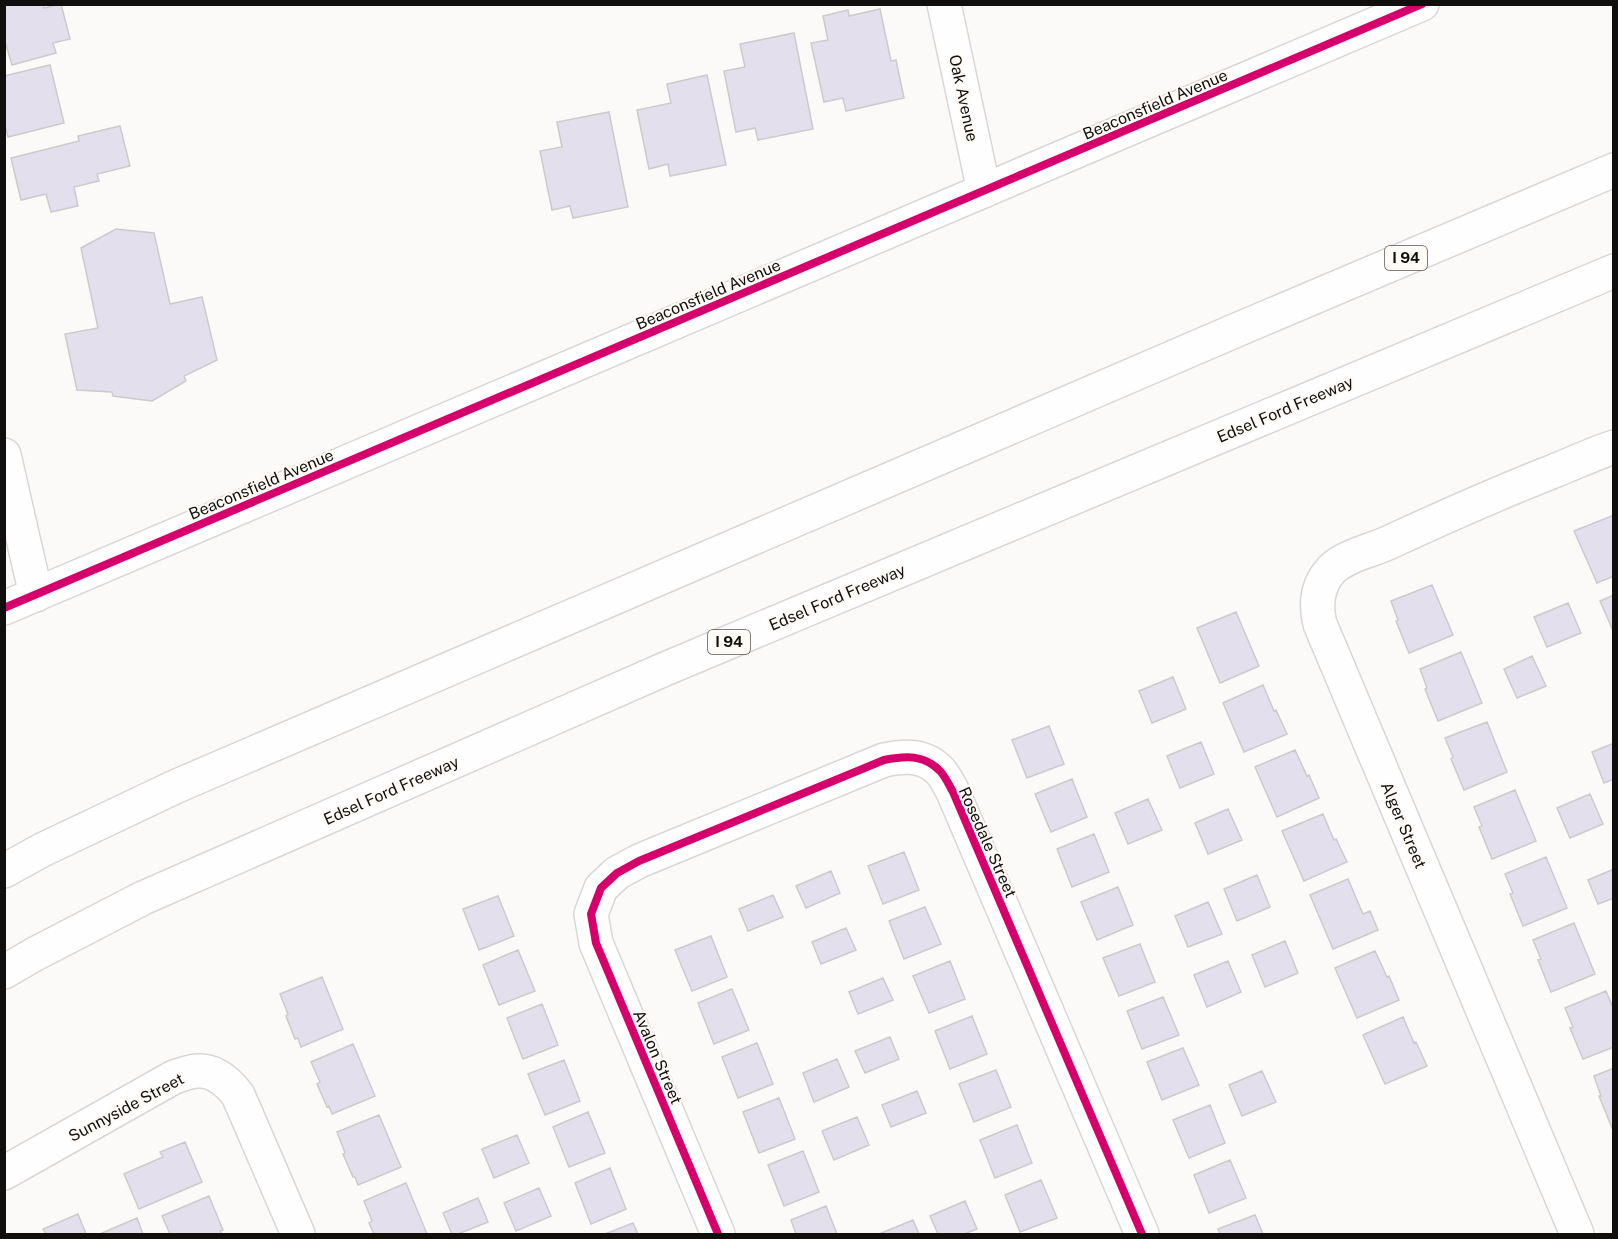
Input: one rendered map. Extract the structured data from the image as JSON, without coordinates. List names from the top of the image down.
{
  "streets": {
    "main road": [
      "Oak Avenue",
      "Beaconsfield Avenue",
      "I 94",
      "Edsel Ford Freeway",
      "Alger Street",
      "Rosedale Street",
      "Avalon Street",
      "Sunnyside Street"
    ]
  },
  "crossings": [
    ["Oak Avenue", "Beaconsfield Avenue"],
    ["Rosedale Street", "Avalon Street"]
  ]
}
